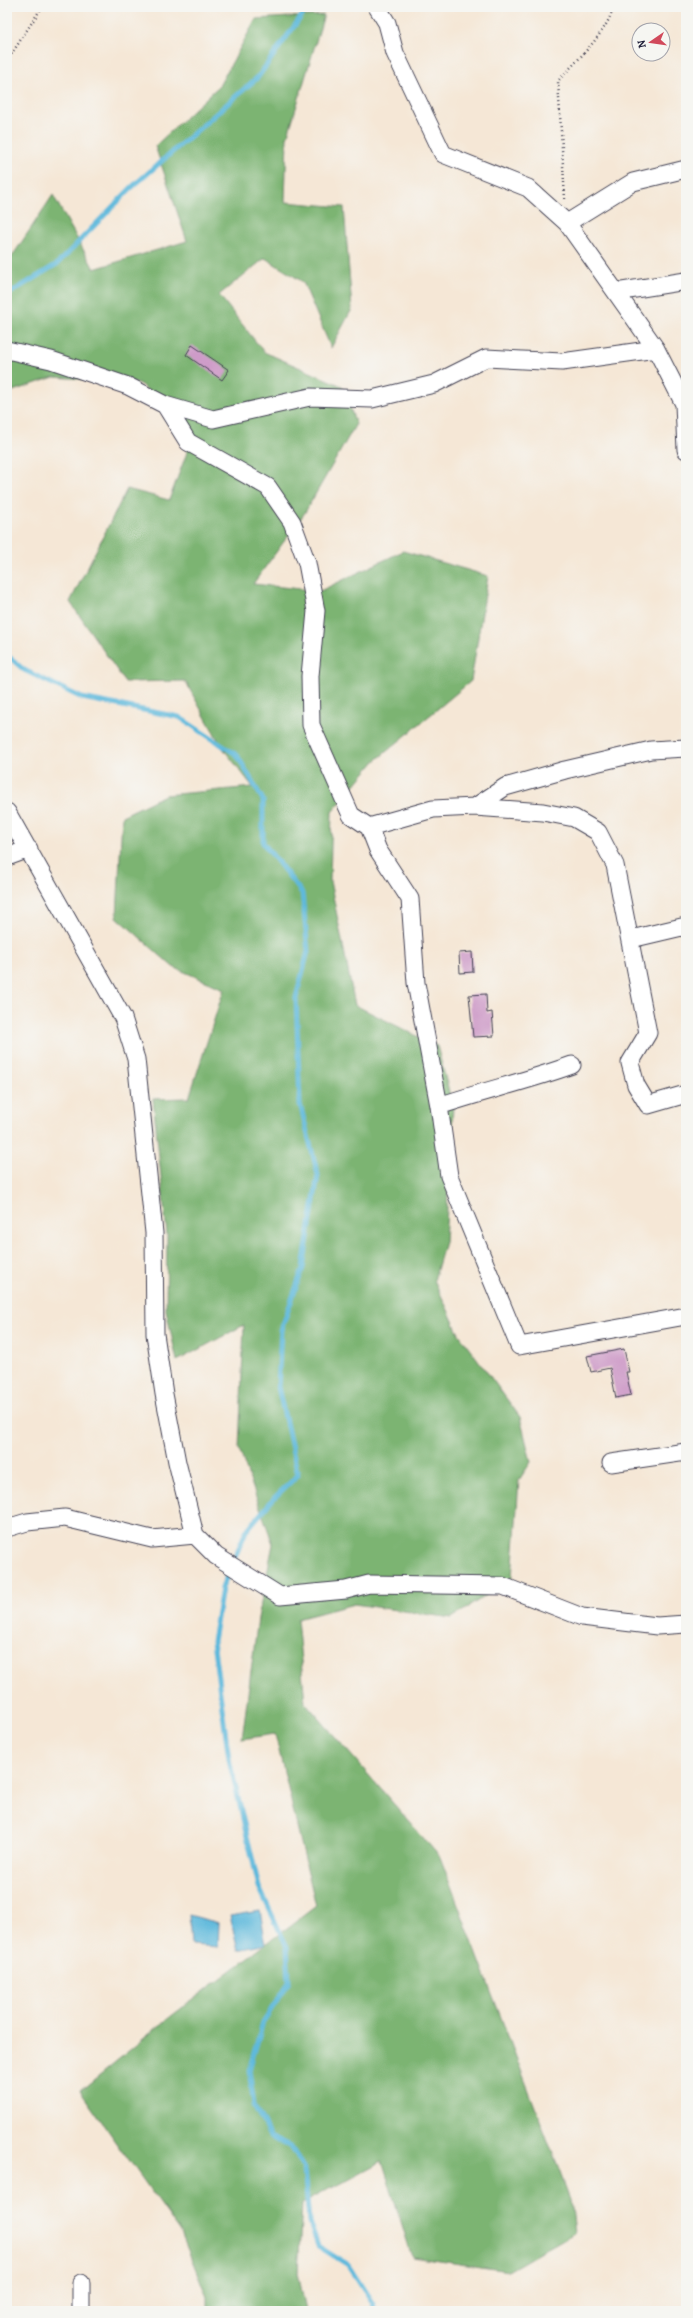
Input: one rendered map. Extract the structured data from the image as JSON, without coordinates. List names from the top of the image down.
{
  "north": "left"
}
